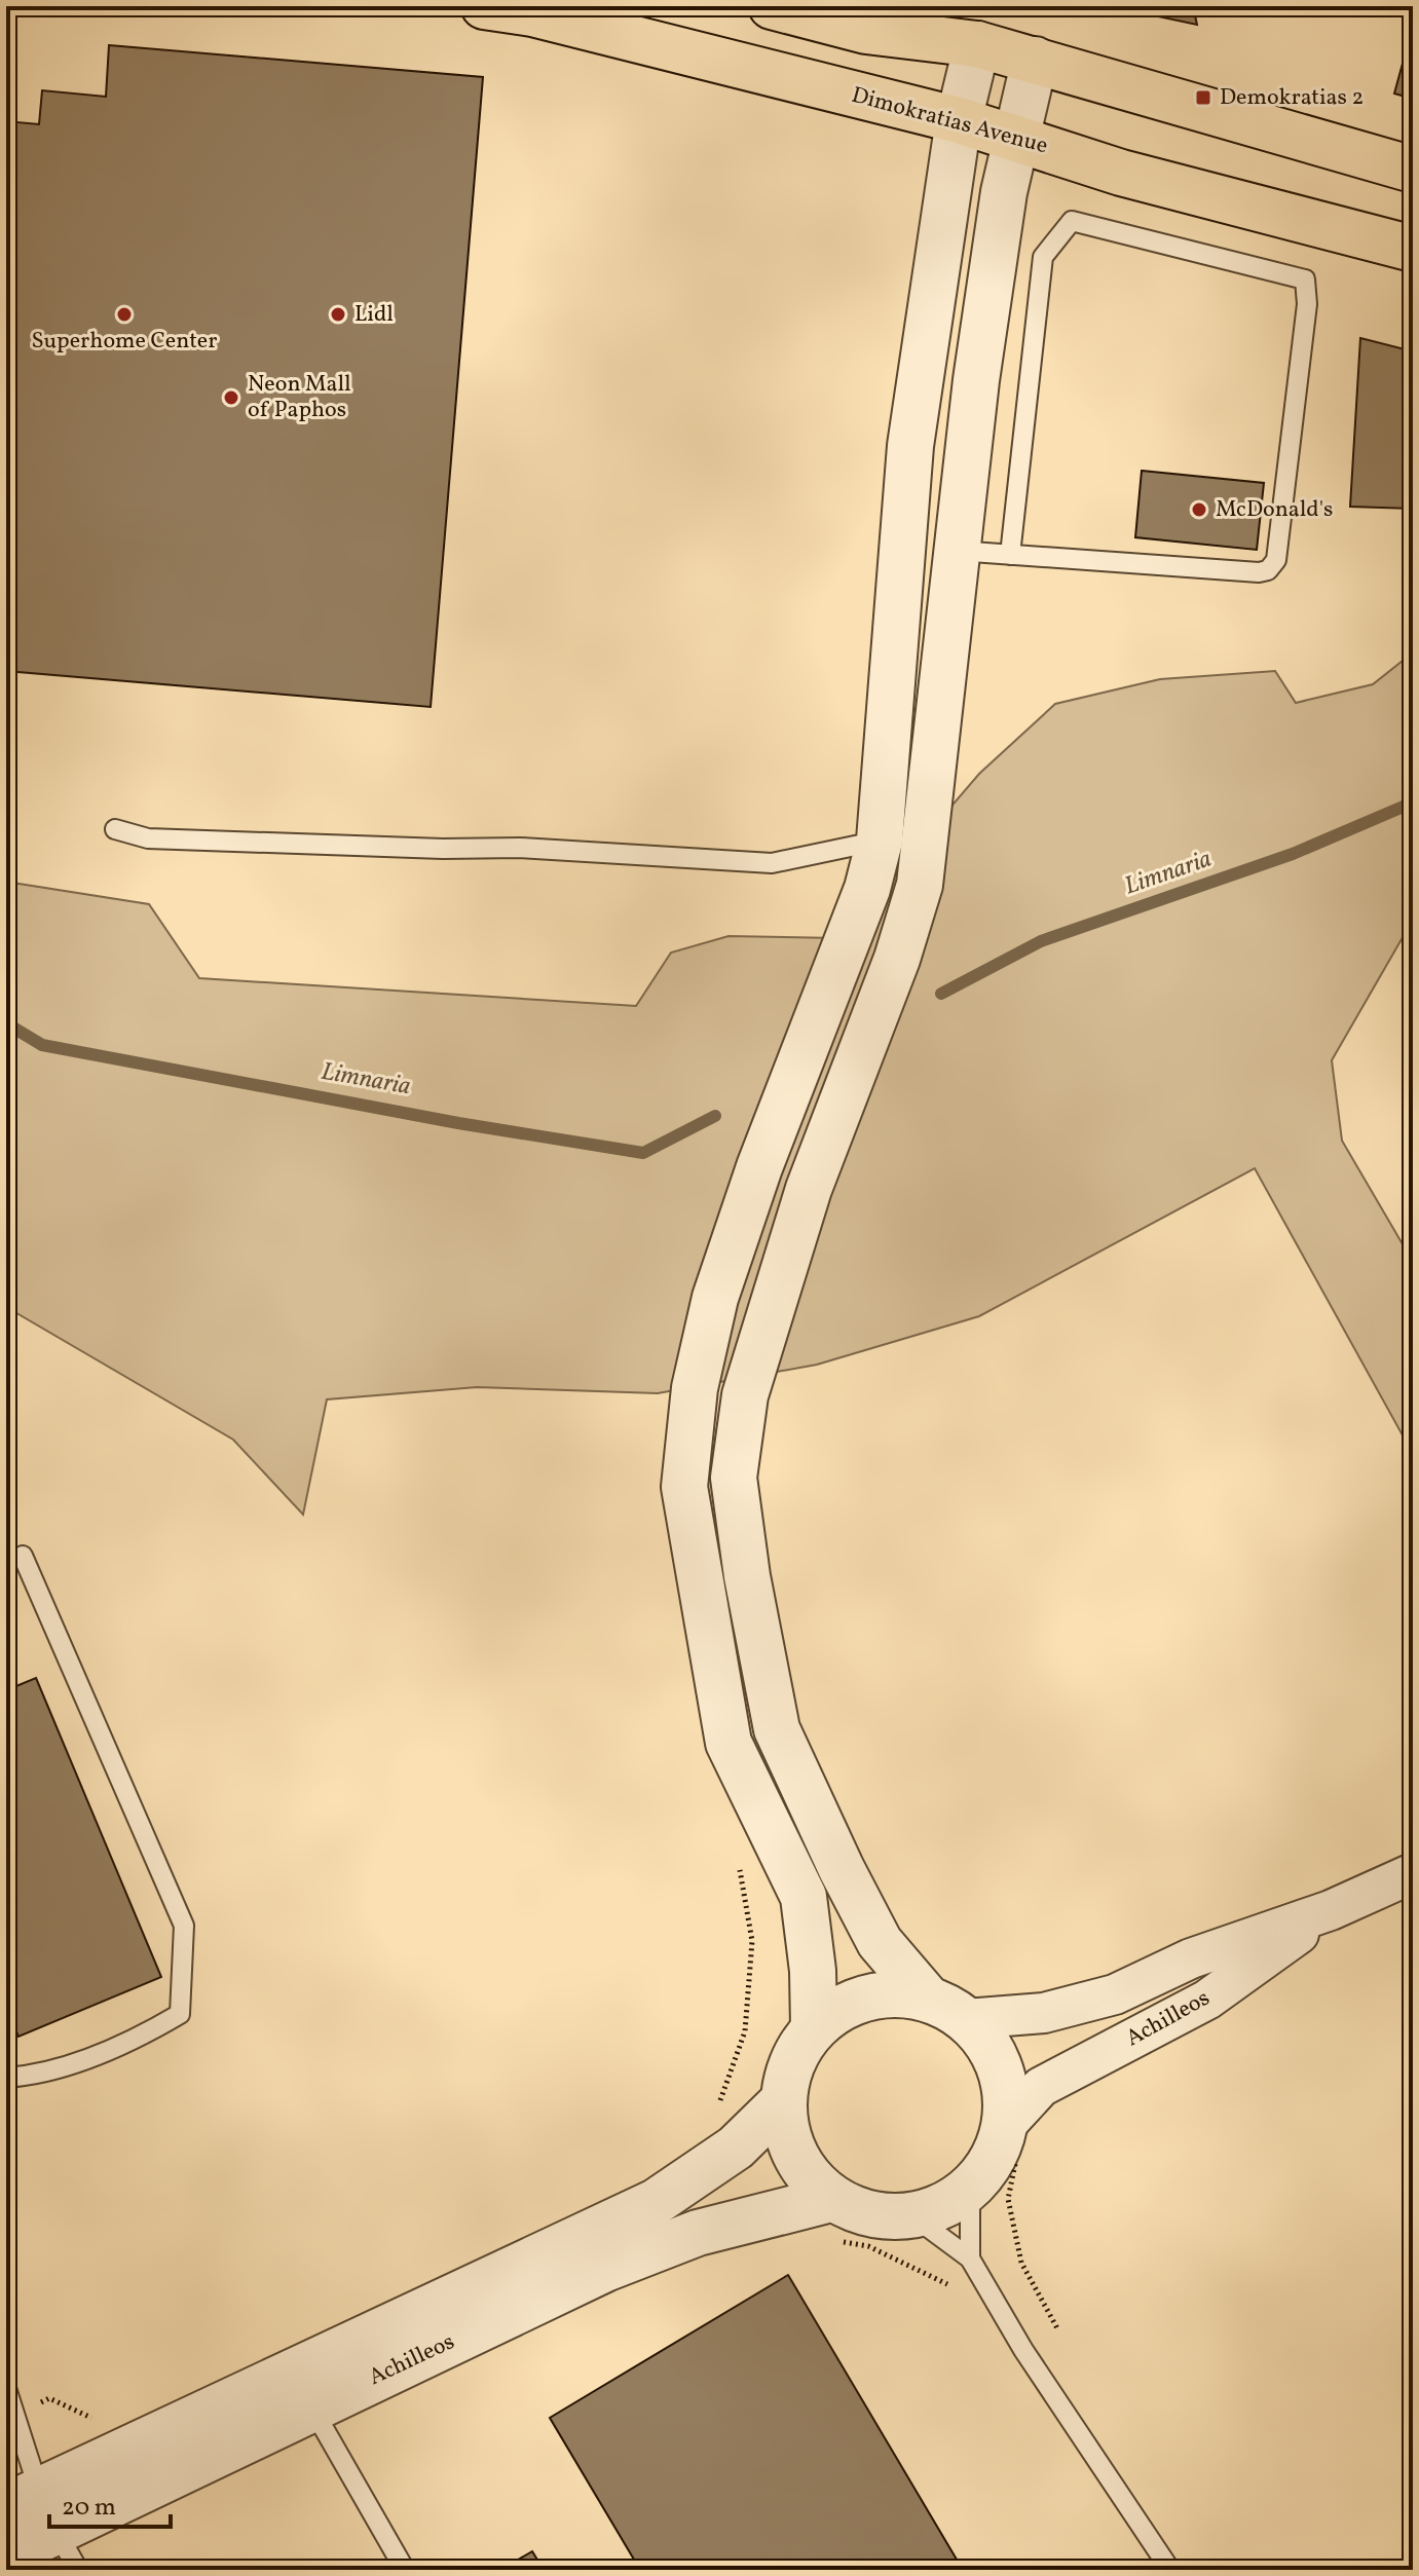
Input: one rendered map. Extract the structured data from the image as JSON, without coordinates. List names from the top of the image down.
{
  "streets": {
    "highway": ["Dimokratias Avenue"],
    "street": ["Achilleos"]
  },
  "water": ["Limnaria"],
  "places": {
    "transit": ["Demokratias 2"],
    "other": [
      "Superhome Center",
      "Lidl",
      "Neon Mall of Paphos",
      "McDonald's"
    ]
  },
  "scale_bar": "20 m"
}
